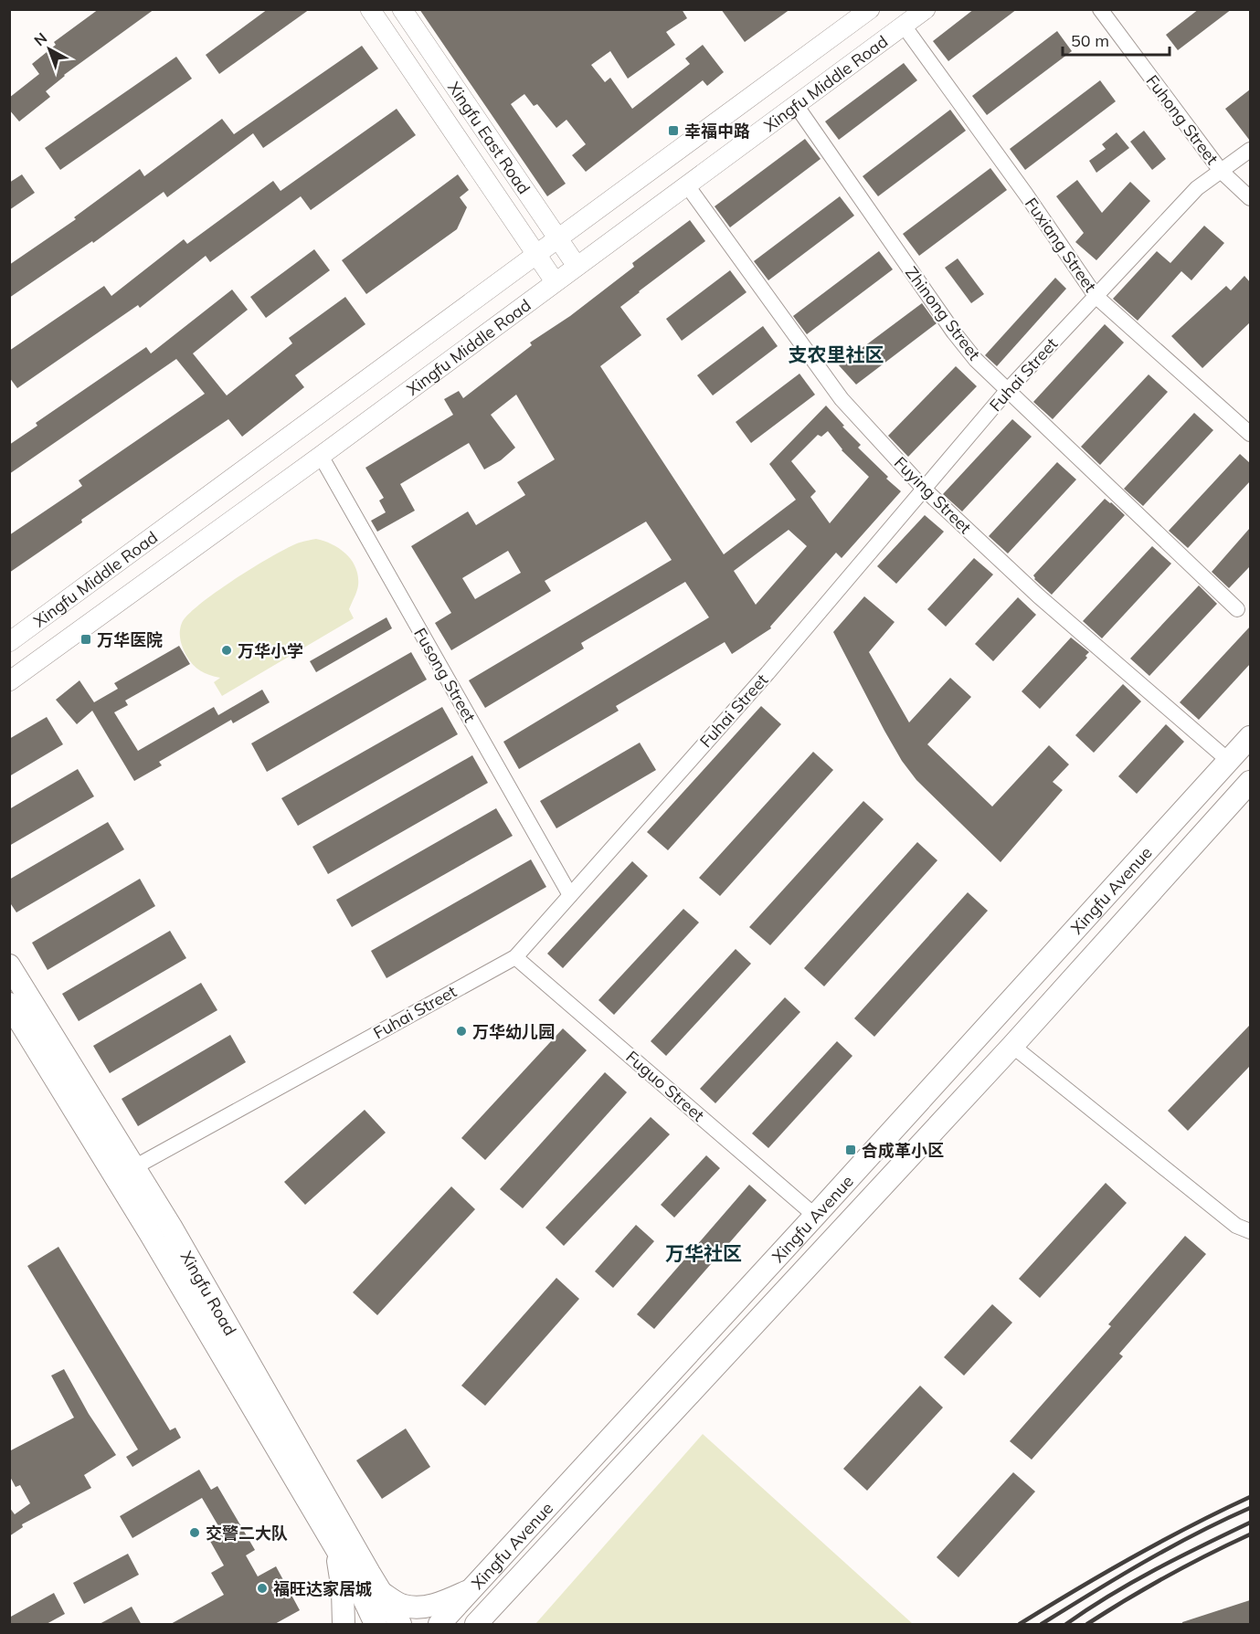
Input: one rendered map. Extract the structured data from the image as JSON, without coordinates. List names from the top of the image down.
{
  "streets": {
    "main road": ["Xingfu Avenue", "Xingfu Road"],
    "street": [
      "Xingfu Middle Road",
      "Fuhong Street",
      "Xingfu East Road",
      "Fuxiang Street",
      "Zhinong Street",
      "Fuhai Street",
      "Fuying Street",
      "Fusong Street",
      "Fuguo Street"
    ]
  },
  "crossings": [
    ["Xingfu Middle Road", "Xingfu East Road"],
    ["Xingfu Middle Road", "Fuxiang Street"],
    ["Xingfu Middle Road", "Zhinong Street"],
    ["Xingfu Middle Road", "Fuying Street"],
    ["Xingfu Middle Road", "Fusong Street"],
    ["Fuhong Street", "Fuhai Street"],
    ["Fuxiang Street", "Fuhai Street"],
    ["Zhinong Street", "Fuhai Street"],
    ["Fuhai Street", "Fuying Street"],
    ["Fuhai Street", "Fusong Street"],
    ["Fuhai Street", "Fuguo Street"],
    ["Fuhai Street", "Xingfu Road"],
    ["Fuying Street", "Xingfu Avenue"],
    ["Xingfu Avenue", "Fuguo Street"]
  ],
  "districts": ["支农里社区", "万华社区"],
  "places": {
    "transit": ["幸福中路", "万华医院", "合成革小区"],
    "other": [
      "万华小学",
      "万华幼儿园",
      "交警二大队",
      "福旺达家居城"
    ]
  },
  "scale_bar": "50 m",
  "north": "top left"
}
